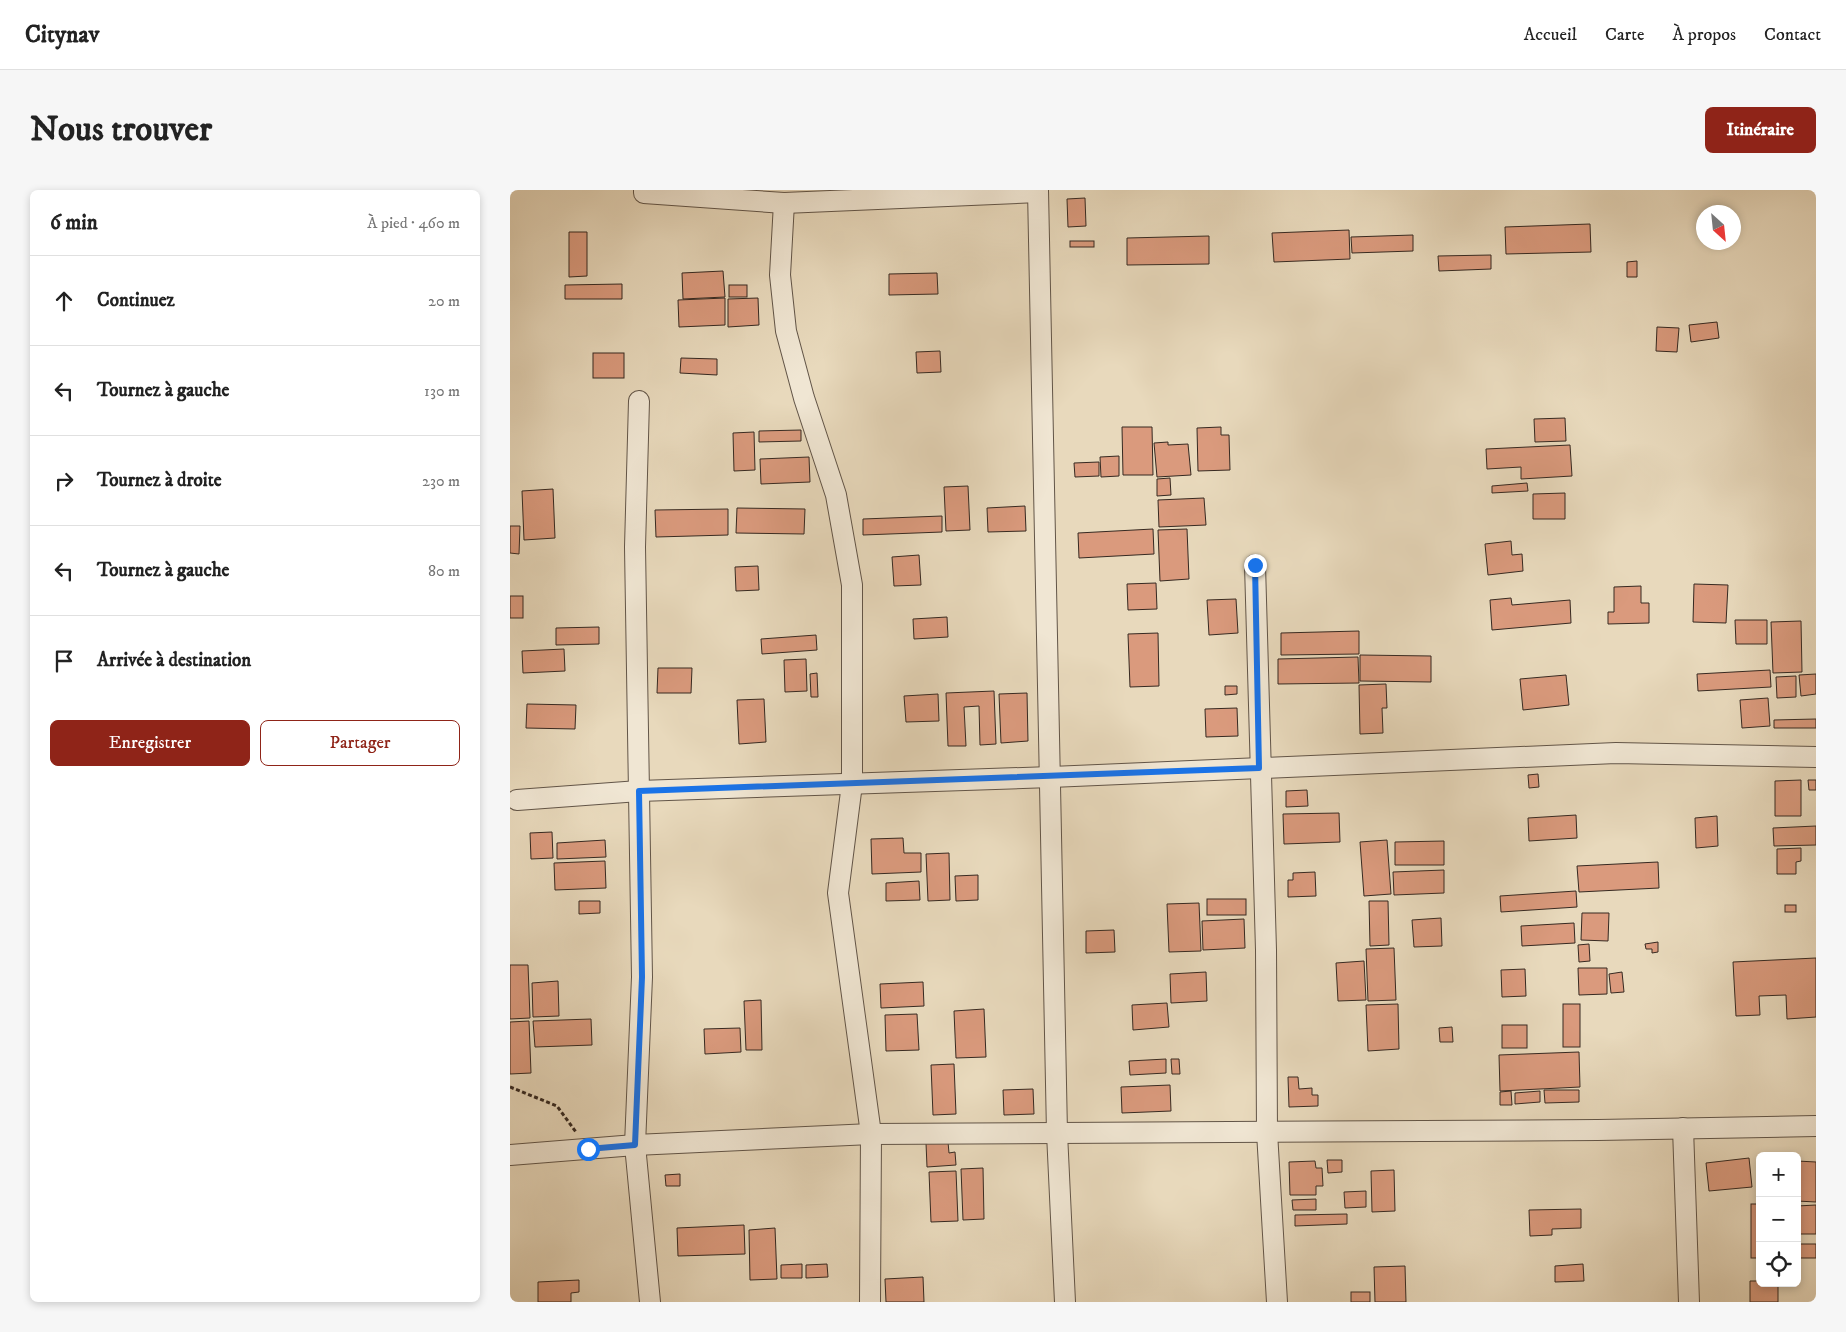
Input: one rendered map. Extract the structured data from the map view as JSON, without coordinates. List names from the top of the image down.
{
  "north": "bottom right",
  "page": {
    "header": "Citynav",
    "nav": [
      "Accueil",
      "Carte",
      "À propos",
      "Contact"
    ],
    "buttons": [
      "Itinéraire",
      ["Enregistrer", "Partager"]
    ],
    "title": "Nous trouver",
    "heading": ["6 min", "À pied · 460 m"],
    "list": [
      ["Continuez", "20 m"],
      ["Tournez à gauche", "130 m"],
      ["Tournez à droite", "230 m"],
      ["Tournez à gauche", "80 m"],
      "Arrivée à destination"
    ],
    "map_buttons": ["+", "−"]
  }
}
